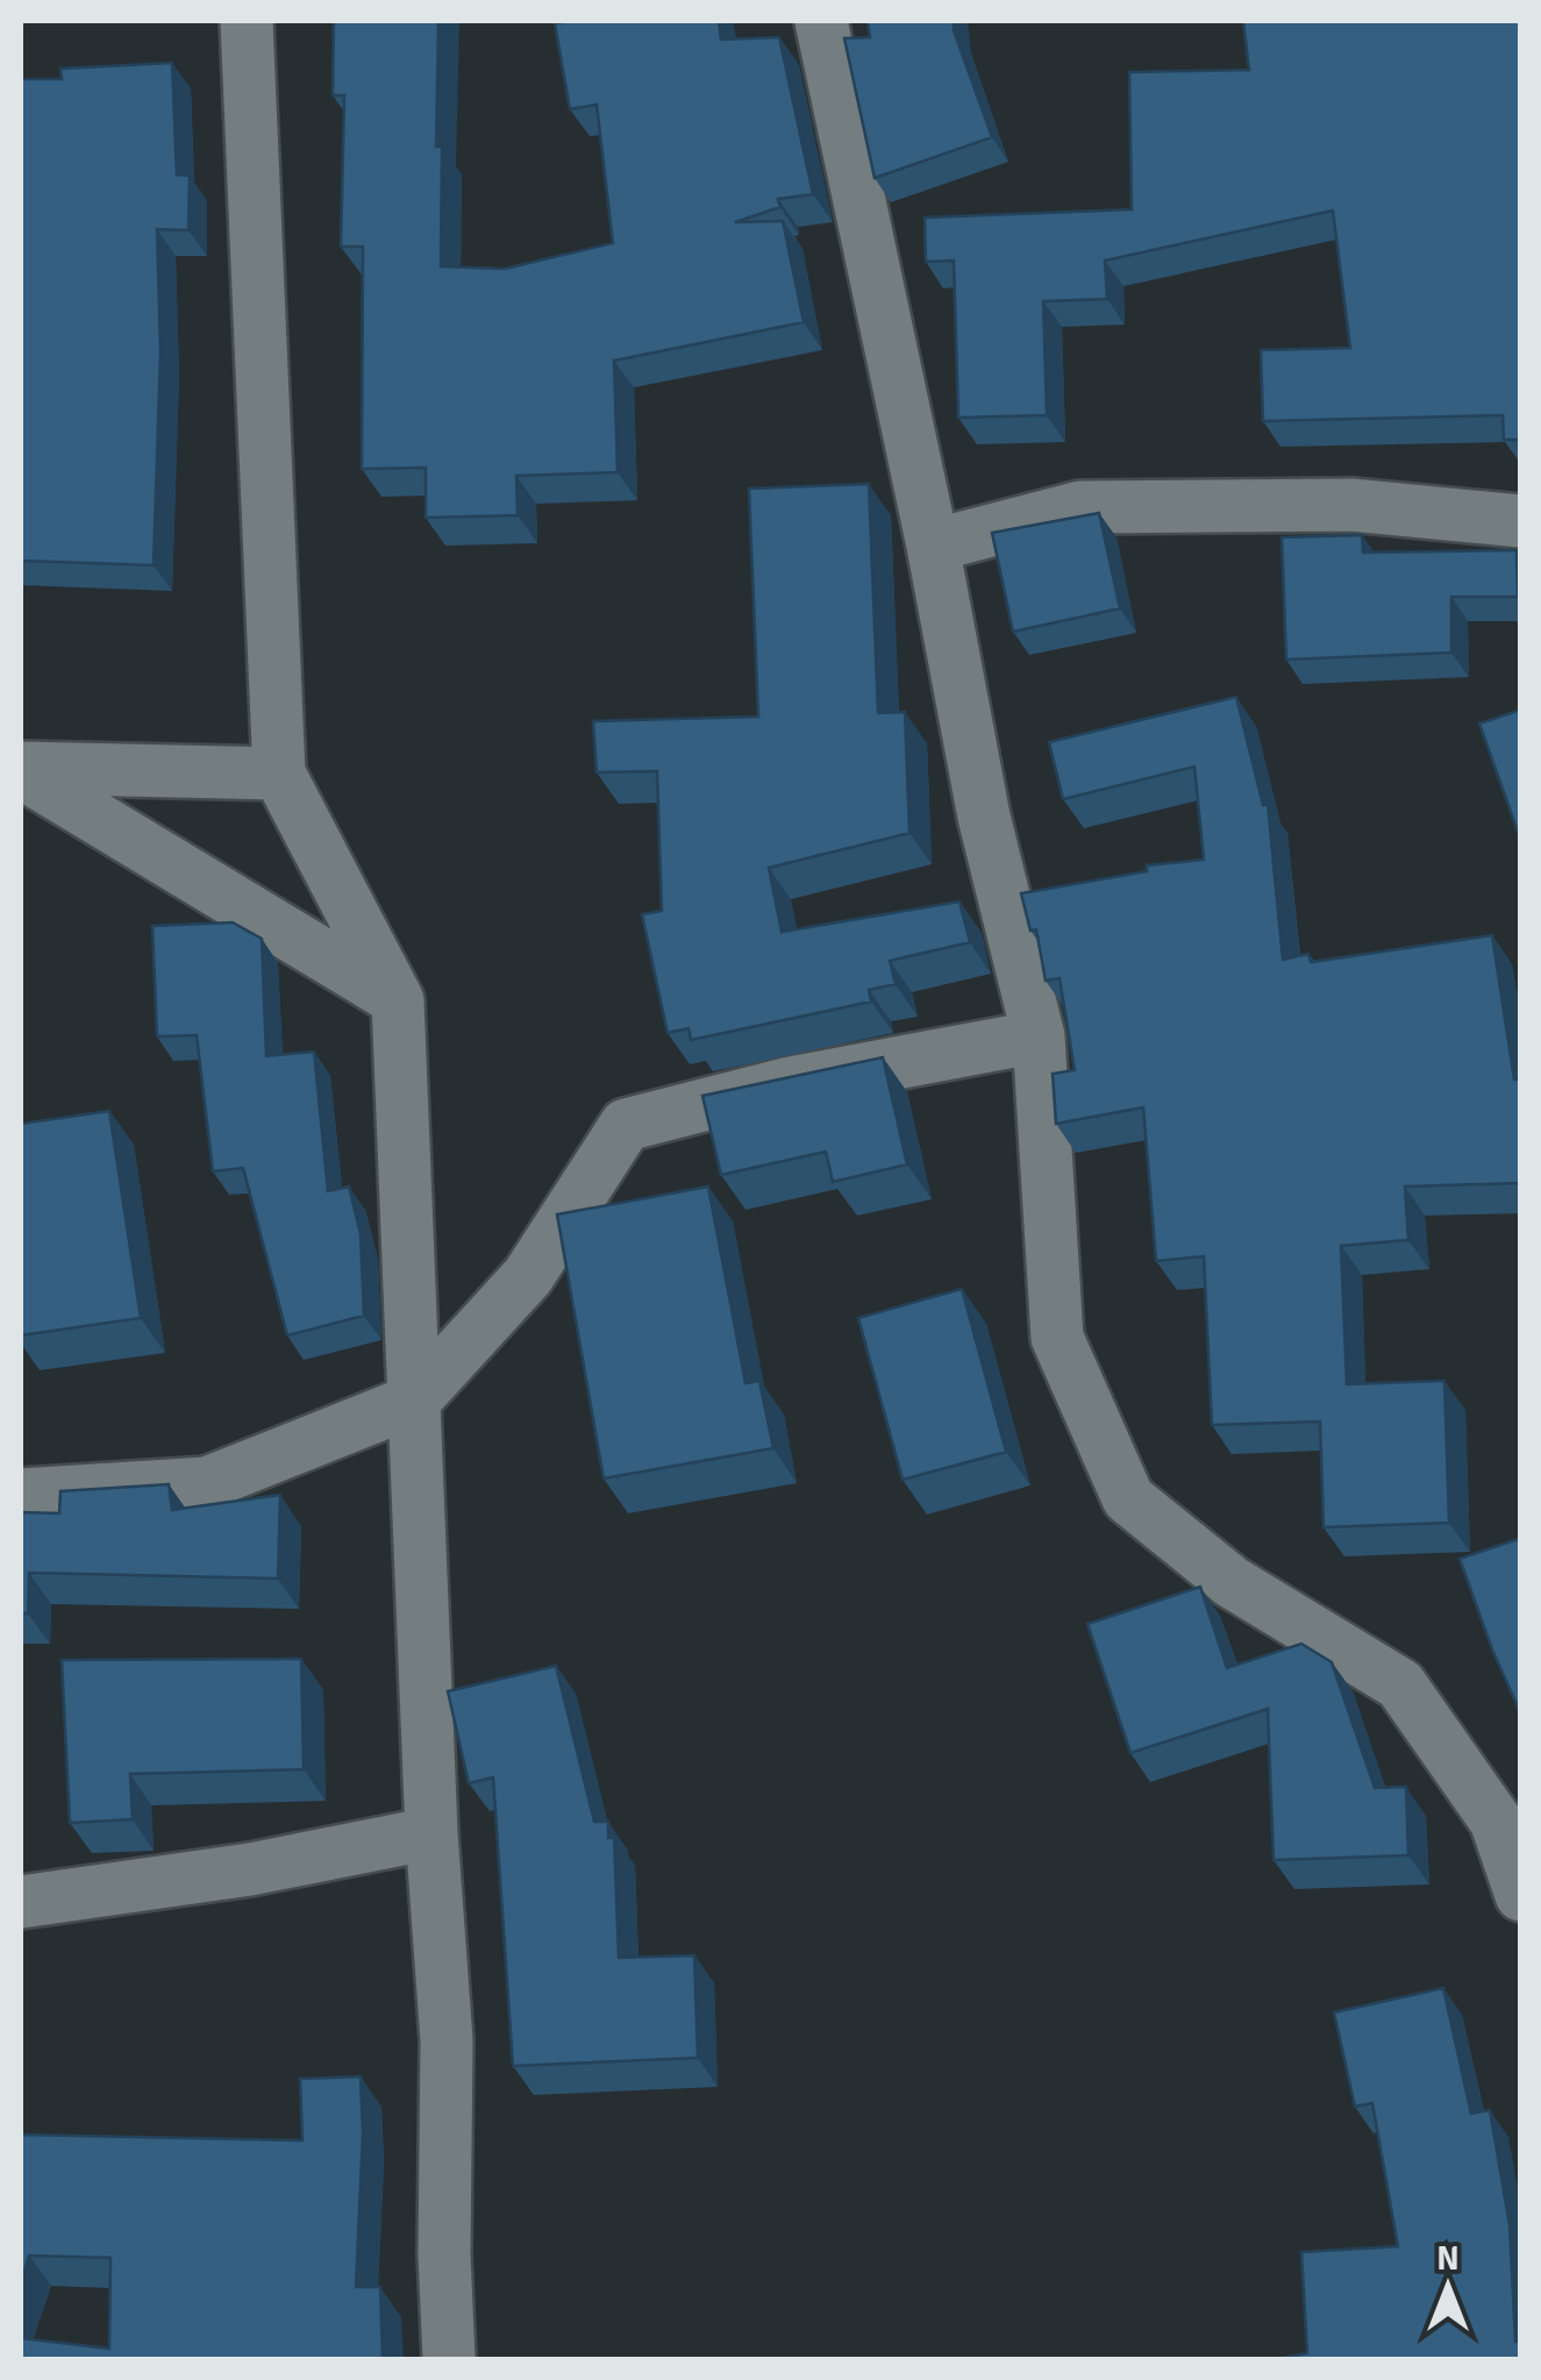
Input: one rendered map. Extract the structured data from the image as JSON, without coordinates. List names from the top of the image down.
{
  "north": "top"
}
